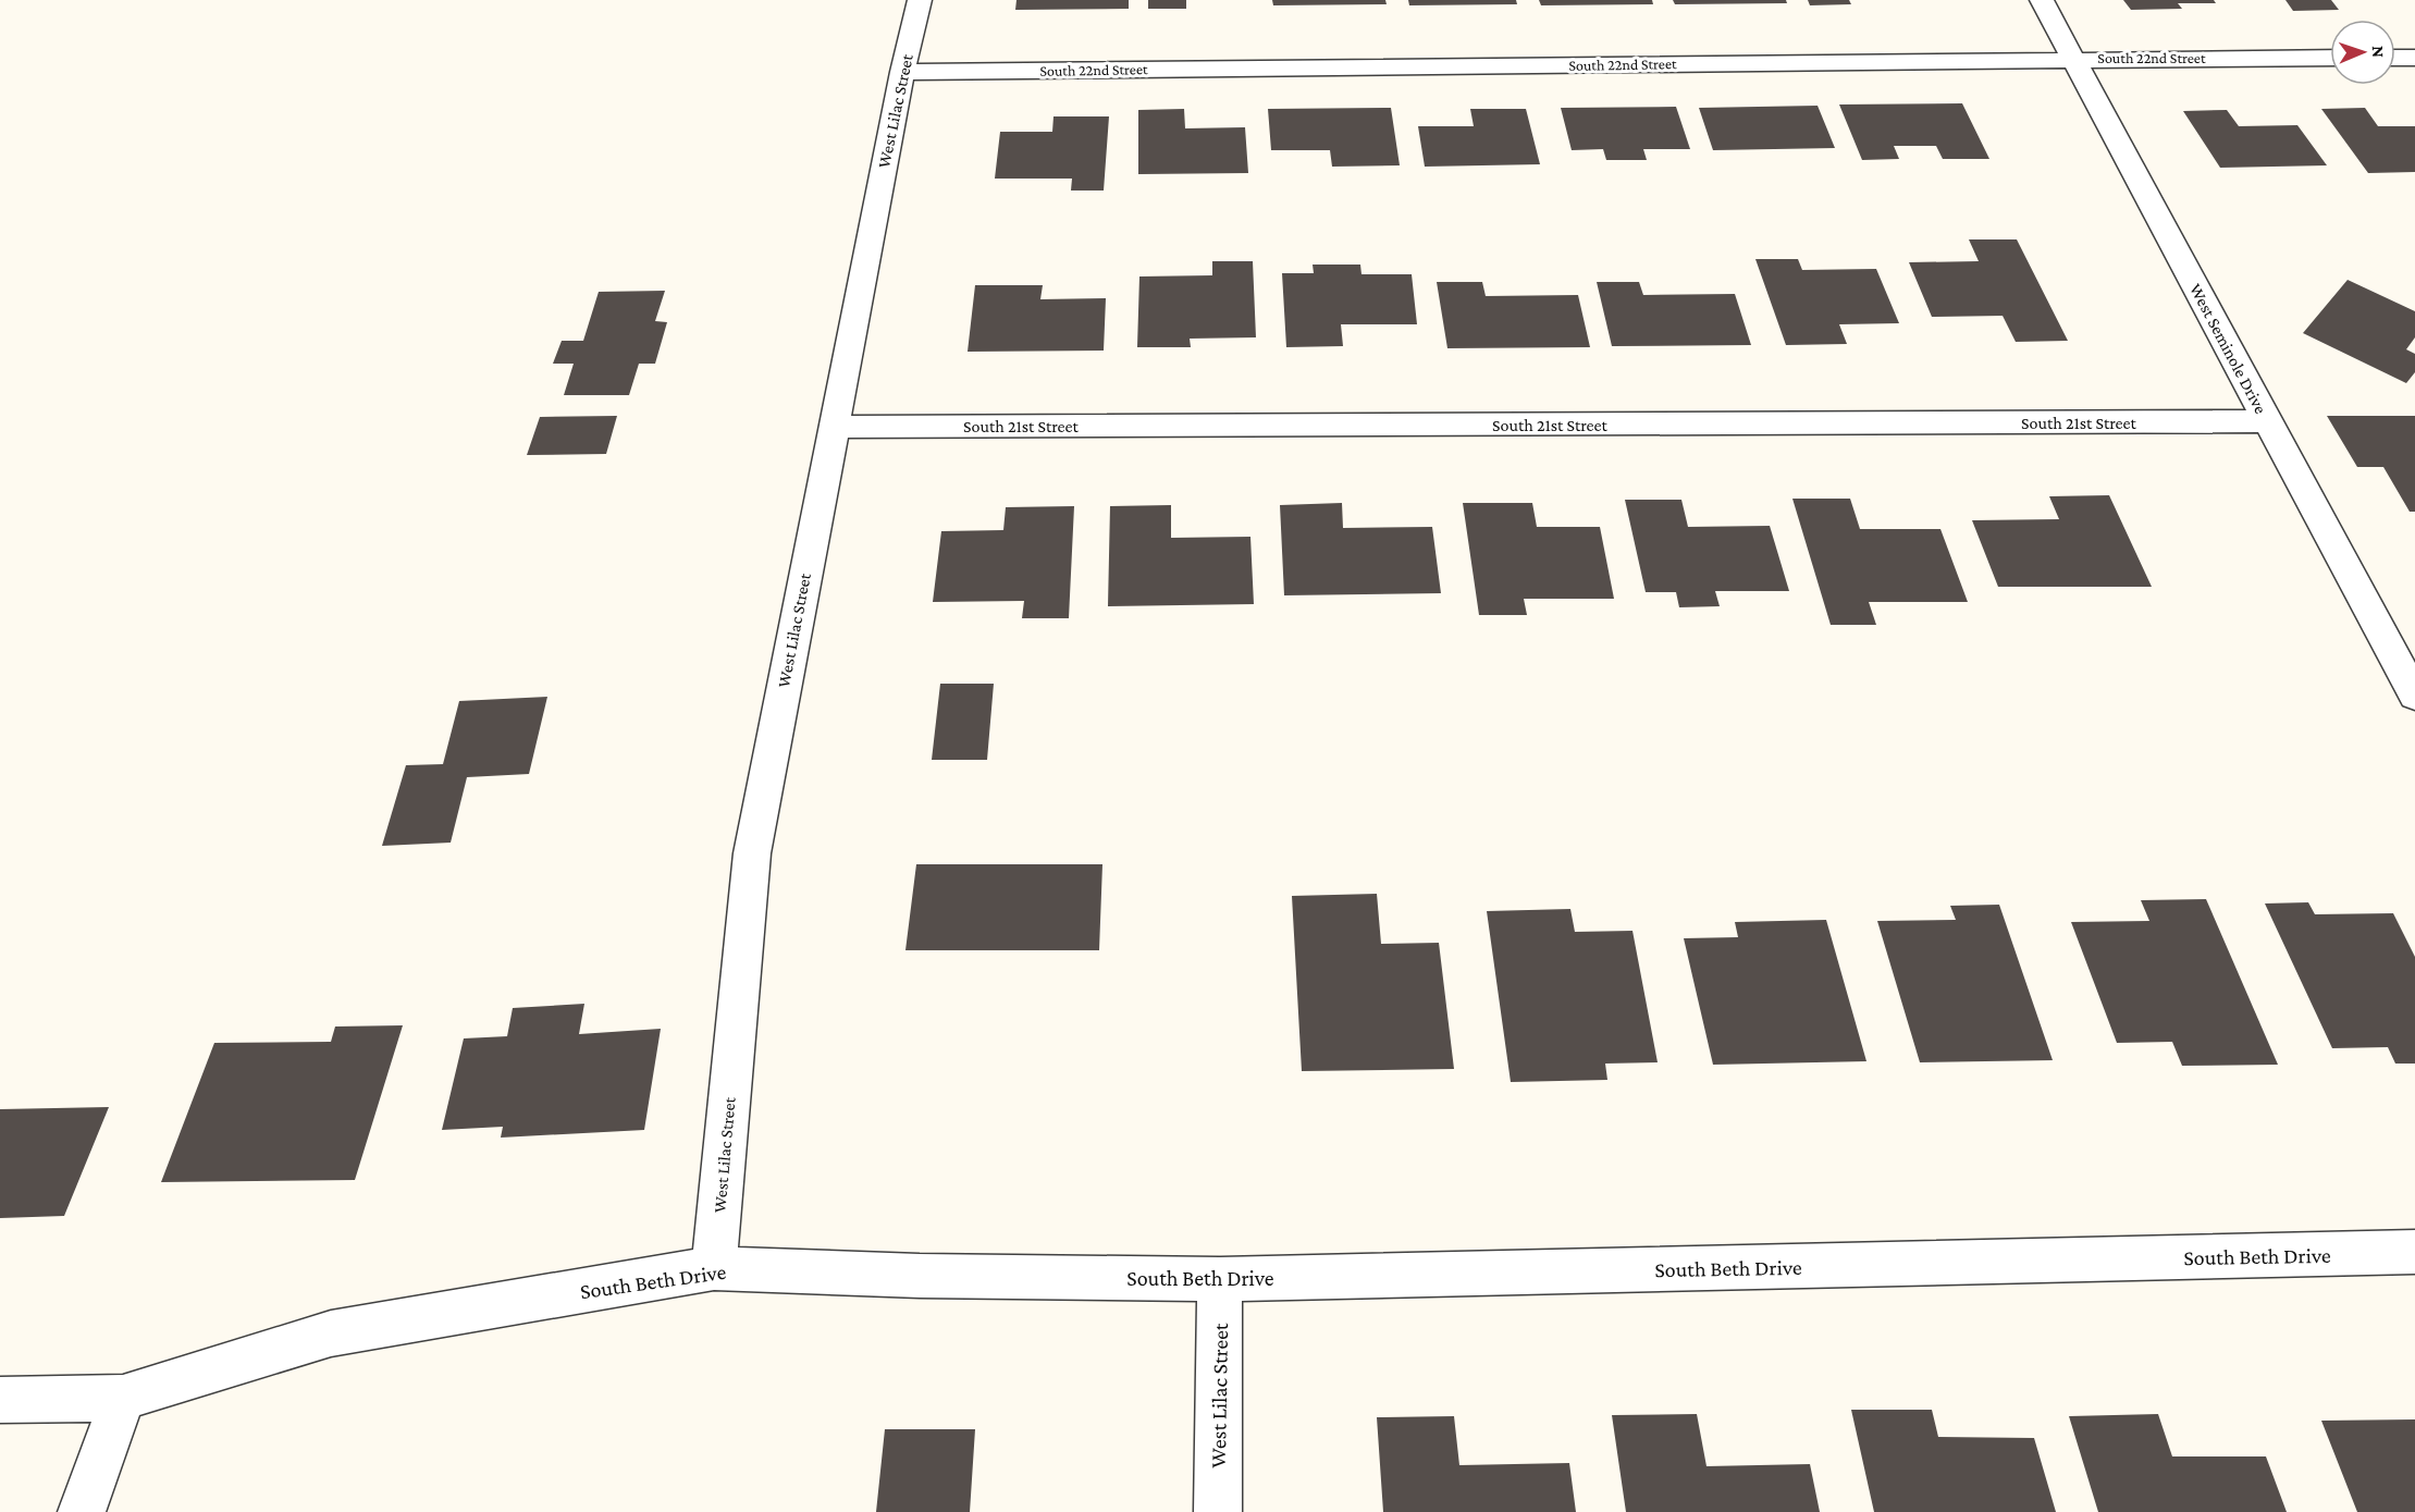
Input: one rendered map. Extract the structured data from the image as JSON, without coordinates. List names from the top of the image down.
{
  "streets": {
    "street": [
      "South 22nd Street",
      "West Lilac Street",
      "West Seminole Drive",
      "South 21st Street",
      "South Beth Drive"
    ]
  },
  "crossings": [
    ["South 22nd Street", "West Lilac Street"],
    ["South 22nd Street", "West Seminole Drive"],
    ["West Lilac Street", "South 21st Street"],
    ["West Lilac Street", "South Beth Drive"],
    ["West Seminole Drive", "South 21st Street"]
  ],
  "north": "right"
}
